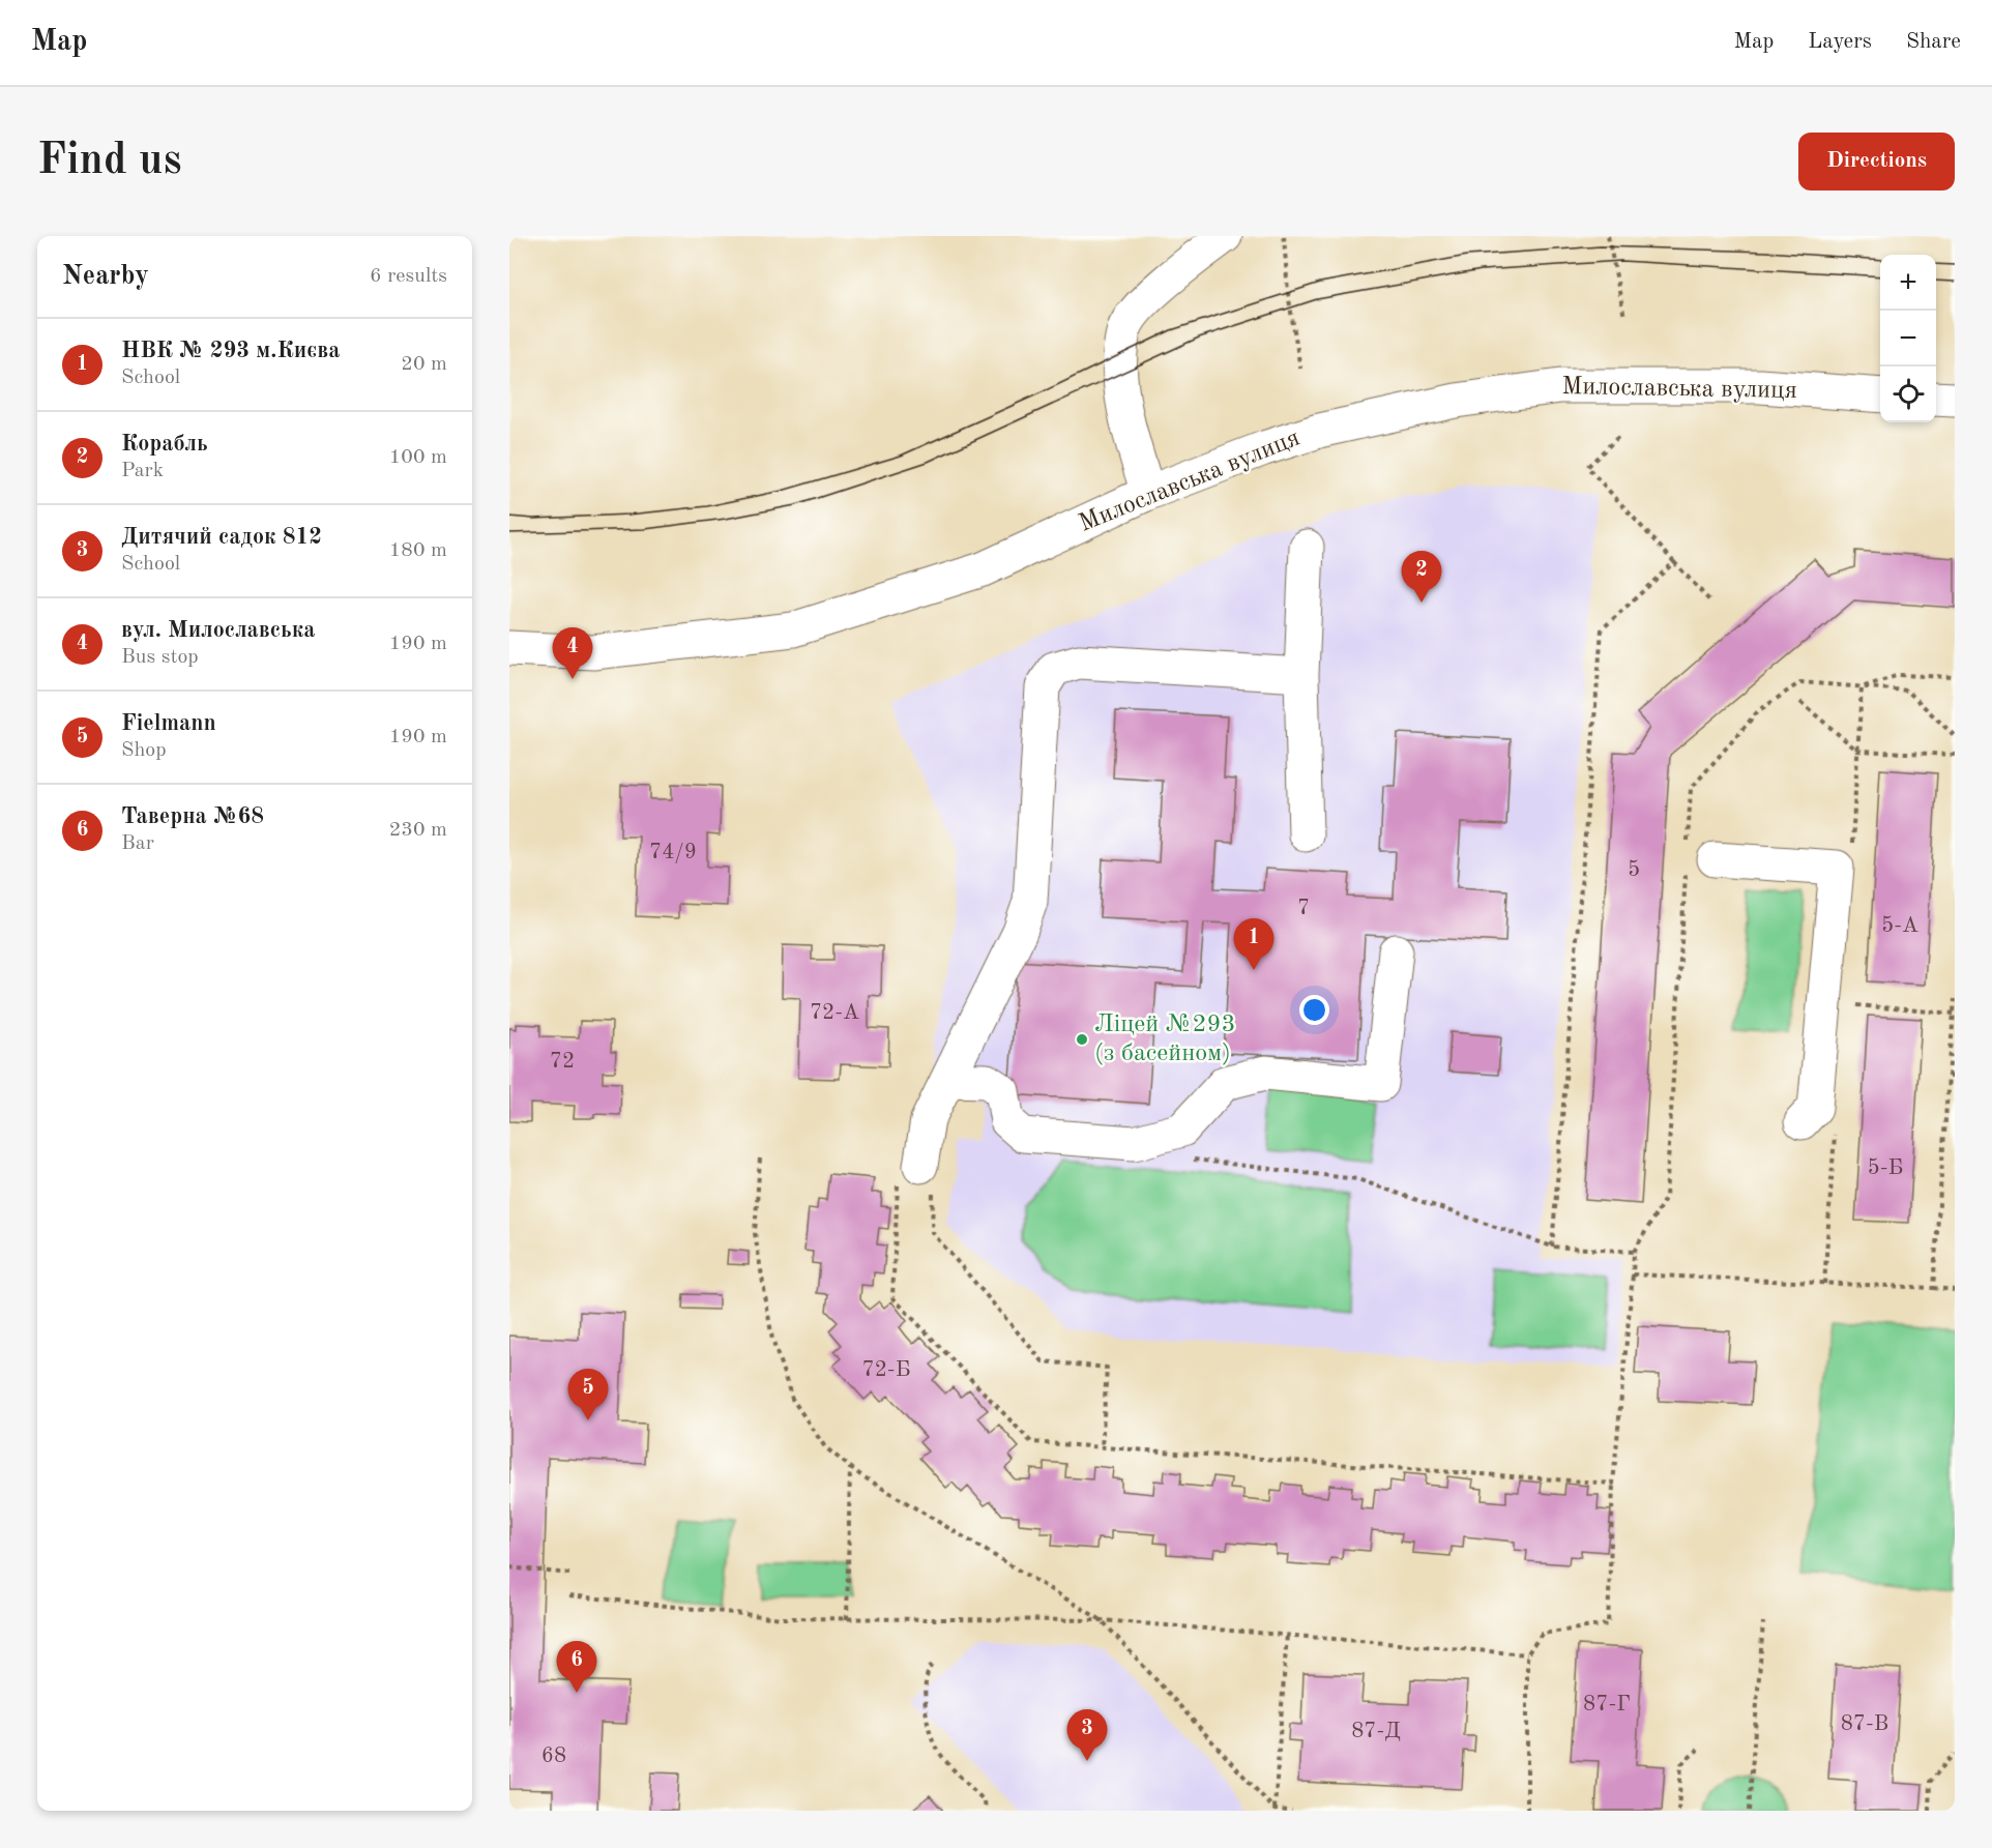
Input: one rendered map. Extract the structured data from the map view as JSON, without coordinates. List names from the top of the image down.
{
  "streets": {
    "street": ["Милославська вулиця"]
  },
  "places": ["Ліцей №293 (з басейном)"],
  "house_numbers": [
    "74/9",
    "5",
    "7",
    "5-А",
    "72-А",
    "72",
    "5-Б",
    "72-Б",
    "87-Г",
    "87-В",
    "87-Д",
    "68"
  ],
  "page": {
    "header": "Map",
    "nav": ["Map", "Layers", "Share"],
    "buttons": "Directions",
    "title": "Find us",
    "heading": ["Nearby", "6 results"],
    "map_buttons": ["+", "−"],
    "list": [
      {
        "mark": "1",
        "name": "НВК № 293 м.Києва",
        "note": "School",
        "value": "20 m"
      },
      {
        "mark": "2",
        "name": "Корабль",
        "note": "Park",
        "value": "100 m"
      },
      {
        "mark": "3",
        "name": "Дитячий садок 812",
        "note": "School",
        "value": "180 m"
      },
      {
        "mark": "4",
        "name": "вул. Милославська",
        "note": "Bus stop",
        "value": "190 m"
      },
      {
        "mark": "5",
        "name": "Fielmann",
        "note": "Shop",
        "value": "190 m"
      },
      {
        "mark": "6",
        "name": "Таверна №68",
        "note": "Bar",
        "value": "230 m"
      }
    ],
    "pins": [
      "2",
      "4",
      "1",
      "5",
      "6",
      "3"
    ]
  }
}
